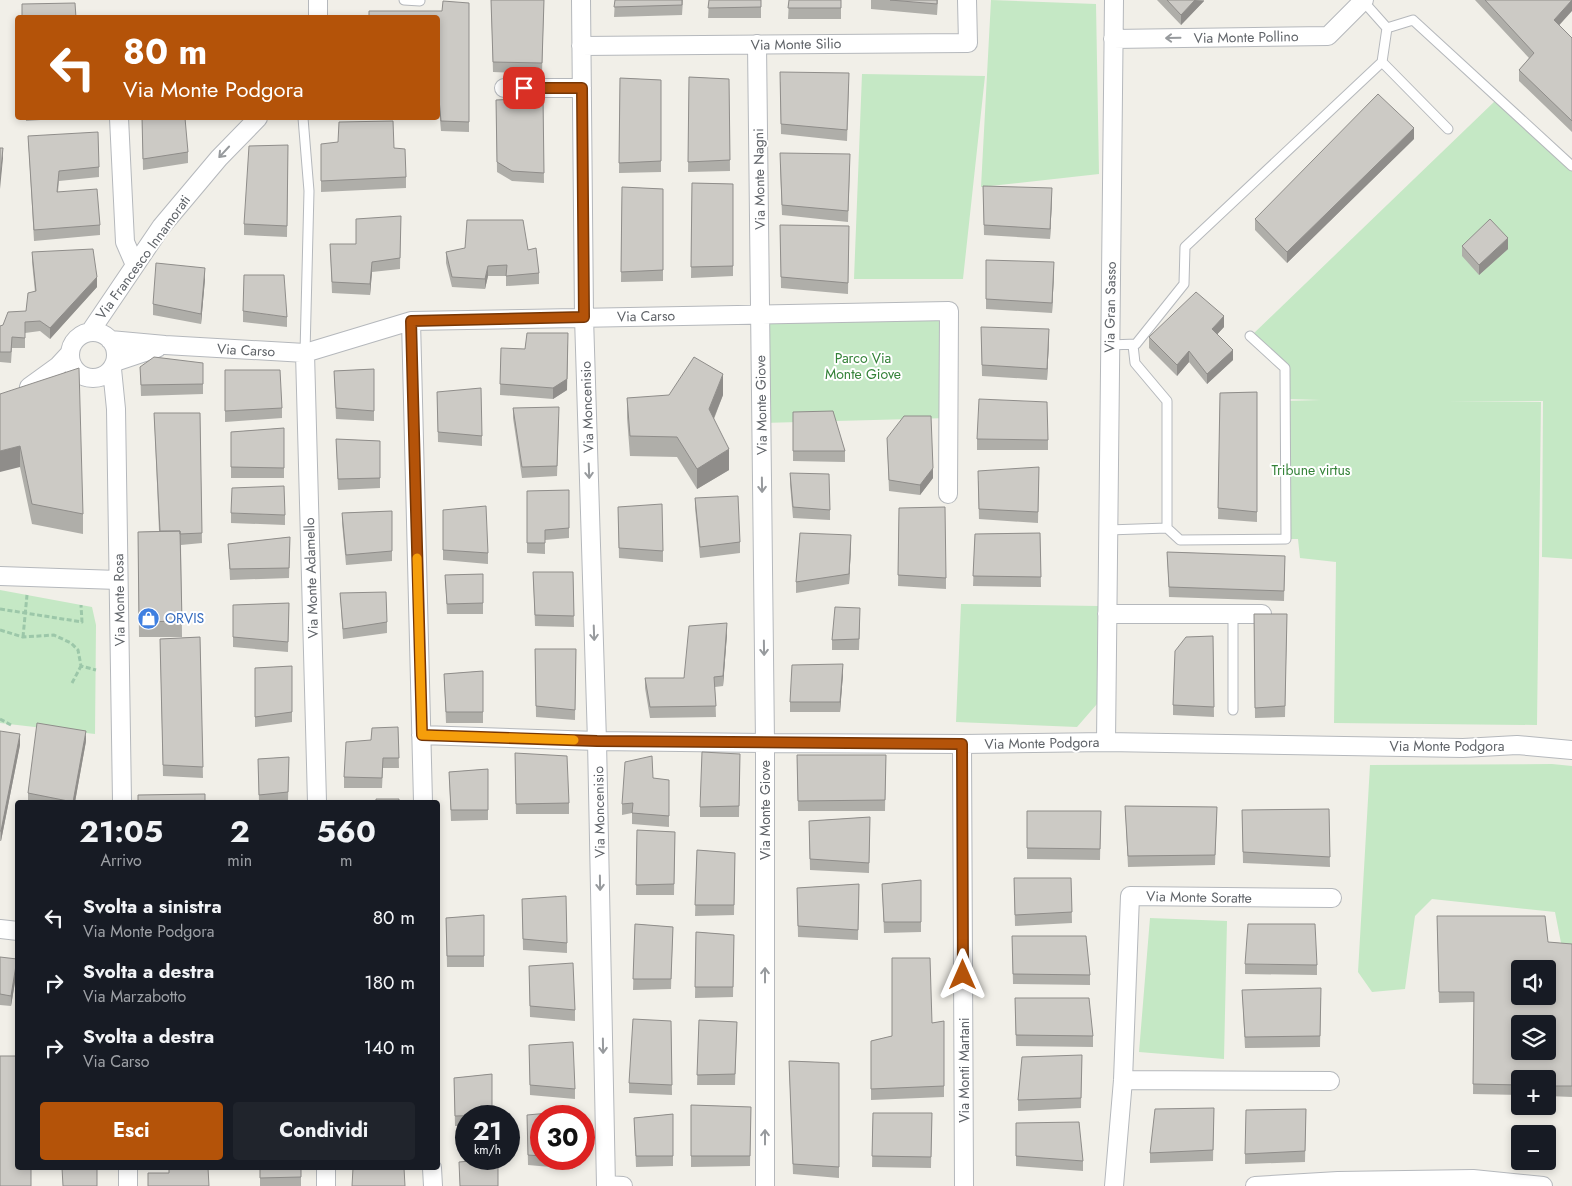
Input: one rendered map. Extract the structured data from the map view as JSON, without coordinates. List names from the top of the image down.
{
  "streets": {
    "street": [
      "Via Monte Pollino",
      "Via Monte Silio",
      "Via Monte Nagni",
      "Via Francesco Innamorati",
      "Via Gran Sasso",
      "Via Carso",
      "Via Monte Giove",
      "Via Moncenisio",
      "Via Monte Adamello",
      "Via Monte Rosa",
      "Via Monte Podgora",
      "Via Monte Soratte",
      "Via Monti Martani"
    ]
  },
  "crossings": [
    ["Via Monte Pollino", "Via Gran Sasso"],
    ["Via Monte Silio", "Via Monte Nagni"],
    ["Via Monte Silio", "Via Moncenisio"],
    ["Via Monte Nagni", "Via Carso"],
    ["Via Monte Nagni", "Via Monte Giove"],
    ["Via Francesco Innamorati", "Via Carso"],
    ["Via Francesco Innamorati", "Via Monte Rosa"],
    ["Via Gran Sasso", "Via Monte Podgora"],
    ["Via Carso", "Via Monte Giove"],
    ["Via Carso", "Via Moncenisio"],
    ["Via Carso", "Via Monte Adamello"],
    ["Via Carso", "Via Monte Rosa"],
    ["Via Monte Giove", "Via Monte Podgora"],
    ["Via Moncenisio", "Via Monte Podgora"],
    ["Via Monte Podgora", "Via Monti Martani"]
  ],
  "one_way": ["Via Monte Pollino", "Via Francesco Innamorati", "Via Moncenisio"],
  "parks": ["Parco Via Monte Giove", "Tribune virtus"],
  "places": {
    "shop": ["ORVIS"]
  },
  "page": {
    "turn": ["80 m", "Via Monte Podgora"],
    "eta": [
      "21:05",
      "Arrivo",
      "2",
      "min",
      "560",
      "m"
    ],
    "list": [
      {
        "name": "Svolta a sinistra",
        "note": "Via Monte Podgora",
        "value": "80 m"
      },
      {
        "name": "Svolta a destra",
        "note": "Via Marzabotto",
        "value": "180 m"
      },
      {
        "name": "Svolta a destra",
        "note": "Via Carso",
        "value": "140 m"
      }
    ],
    "map_buttons": ["+", "−"],
    "buttons": ["Esci", "Condividi"],
    "speed": "21 km/h",
    "limit": "30"
  }
}
